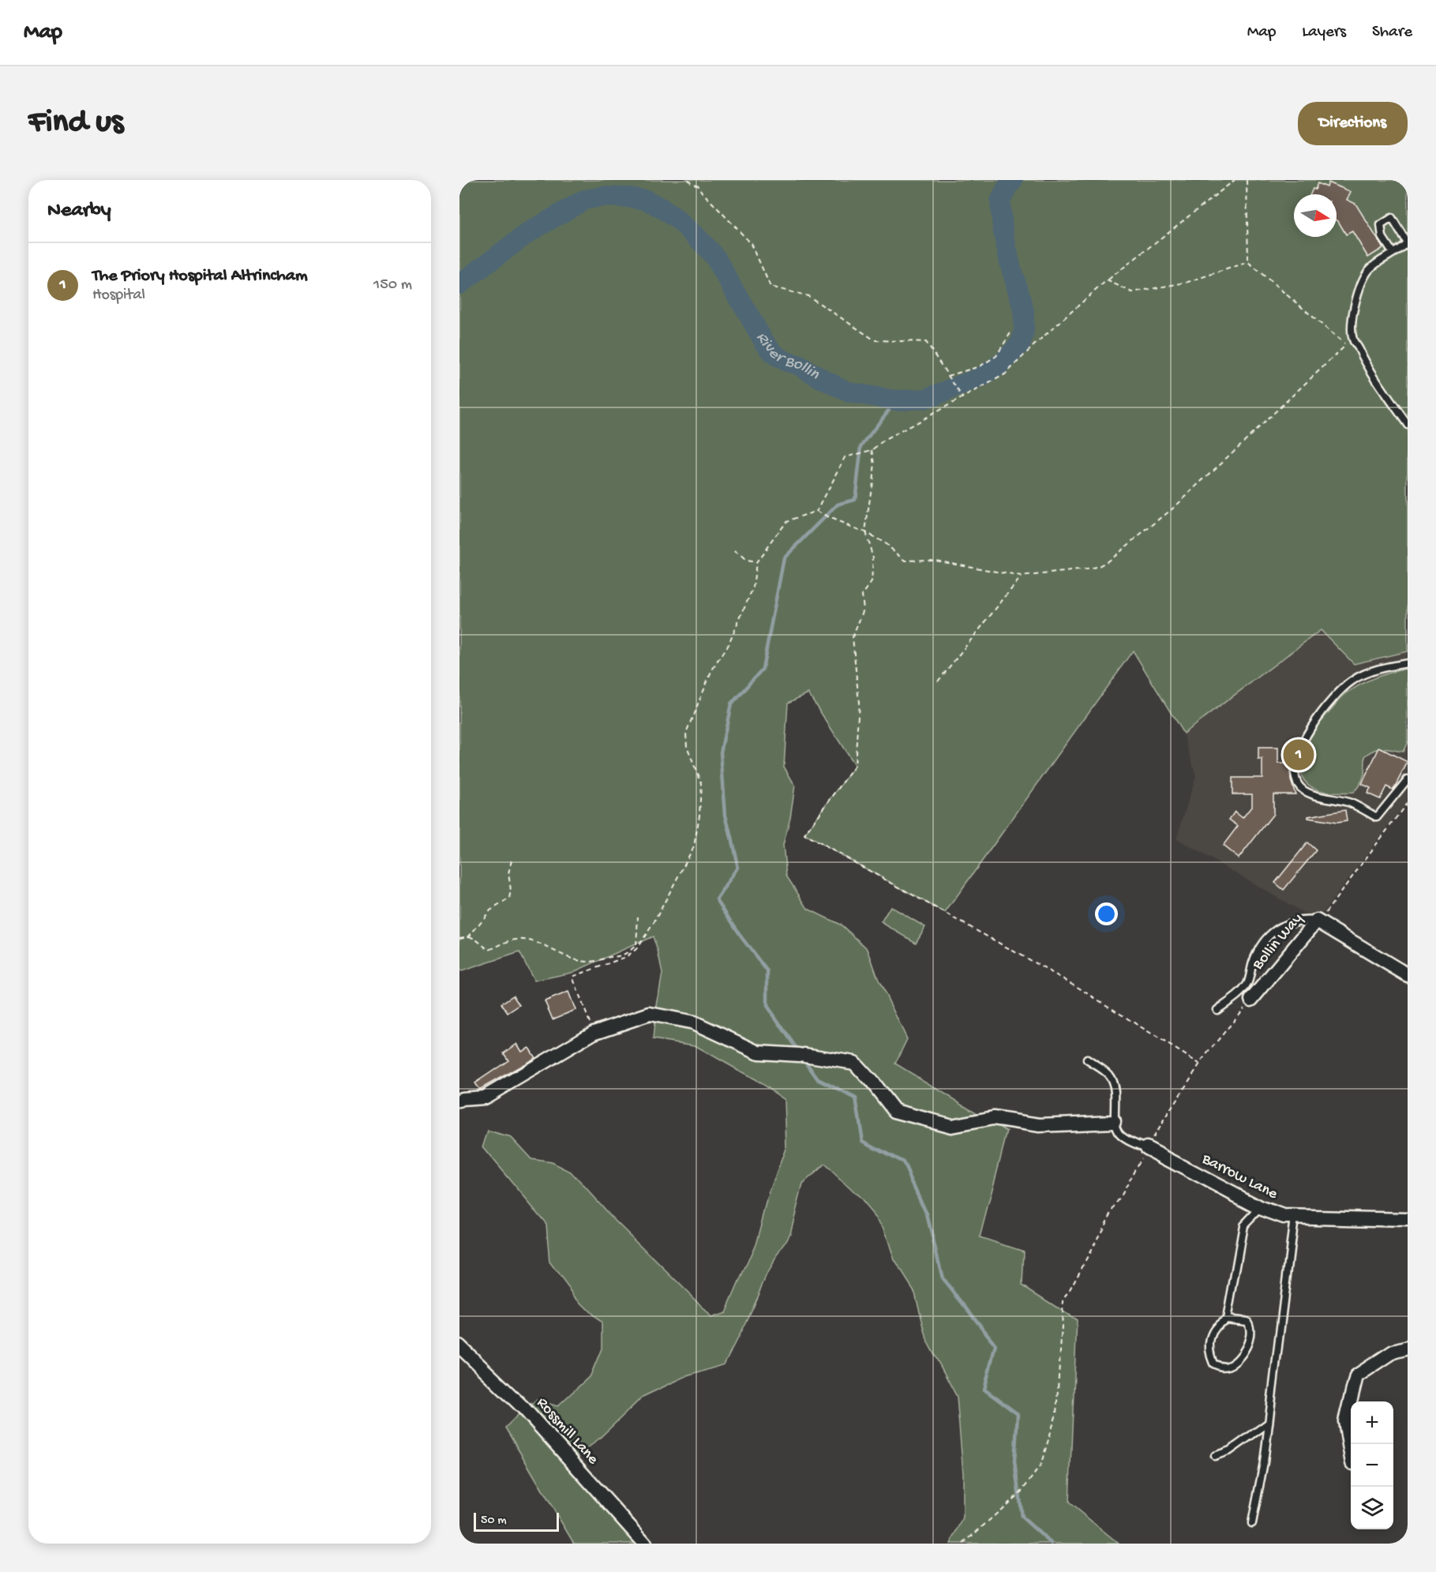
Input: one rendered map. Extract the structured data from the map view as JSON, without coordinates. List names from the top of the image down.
{
  "streets": {
    "street": ["Bollin Way", "Barrow Lane", "Rossmill Lane"]
  },
  "water": ["River Bollin"],
  "scale_bar": "50 m",
  "north": "right",
  "page": {
    "header": "Map",
    "nav": ["Map", "Layers", "Share"],
    "buttons": "Directions",
    "title": "Find us",
    "heading": "Nearby",
    "list": [
      {
        "mark": "1",
        "name": "The Priory Hospital Altrincham",
        "note": "Hospital",
        "value": "150 m"
      }
    ],
    "pins": "1",
    "map_buttons": ["+", "−"],
    "scale": "50 m"
  }
}
